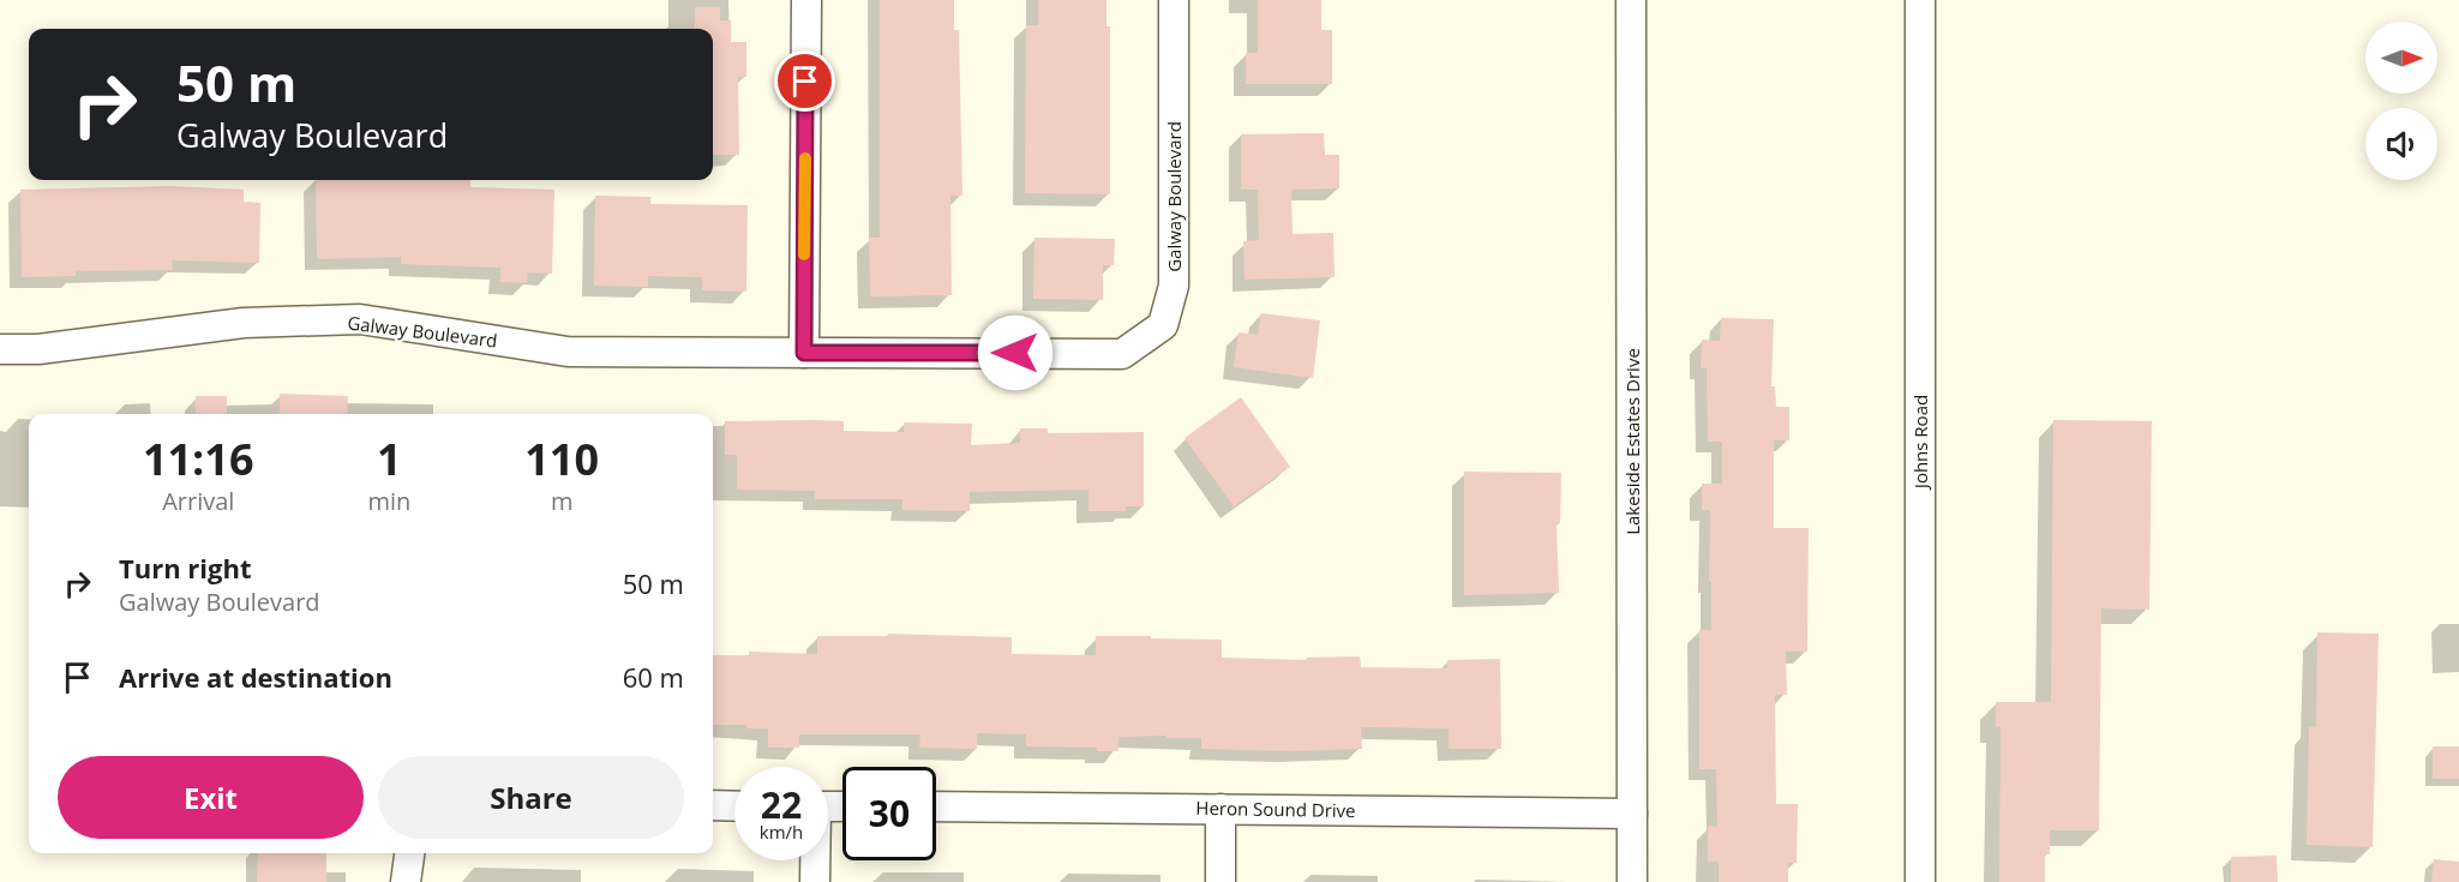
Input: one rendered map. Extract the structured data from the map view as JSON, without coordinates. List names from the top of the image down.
{
  "streets": {
    "street": [
      "Galway Boulevard",
      "Lakeside Estates Drive",
      "Johns Road",
      "Heron Sound Drive"
    ]
  },
  "crossings": [
    ["Lakeside Estates Drive", "Heron Sound Drive"]
  ],
  "north": "right",
  "page": {
    "turn": ["50 m", "Galway Boulevard"],
    "eta": [
      "11:16",
      "Arrival",
      "1",
      "min",
      "110",
      "m"
    ],
    "list": [
      {
        "name": "Turn right",
        "note": "Galway Boulevard",
        "value": "50 m"
      },
      {
        "name": "Arrive at destination",
        "value": "60 m"
      }
    ],
    "buttons": ["Exit", "Share"],
    "speed": "22 km/h",
    "limit": "30"
  }
}
